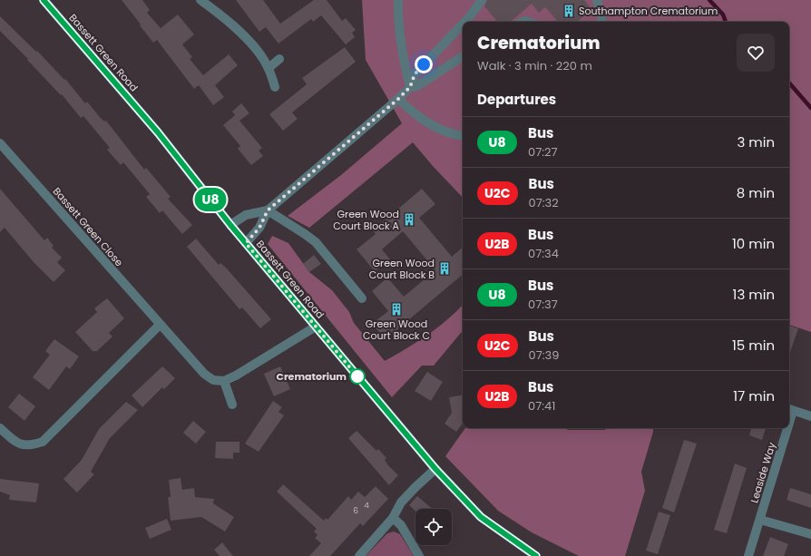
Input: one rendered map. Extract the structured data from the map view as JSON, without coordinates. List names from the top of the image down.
{
  "streets": {
    "main road": ["Bassett Green Road"],
    "street": ["Bassett Green Close", "Leaside Way"]
  },
  "places": {
    "building": [
      "Southampton Crematorium",
      "Green Wood Court Block A",
      "Green Wood Court Block B",
      "Green Wood Court Block C"
    ],
    "other": ["Crematorium"]
  },
  "lines": ["bus line U8"],
  "house_numbers": ["4", "6"],
  "page": {
    "on_map": "U8",
    "heading": [
      ["Crematorium", "Walk · 3 min · 220 m"],
      "Departures"
    ],
    "list": [
      {
        "mark": "U8",
        "name": "Bus",
        "note": "07:27",
        "value": "3 min"
      },
      {
        "mark": "U2C",
        "name": "Bus",
        "note": "07:32",
        "value": "8 min"
      },
      {
        "mark": "U2B",
        "name": "Bus",
        "note": "07:34",
        "value": "10 min"
      },
      {
        "mark": "U8",
        "name": "Bus",
        "note": "07:37",
        "value": "13 min"
      },
      {
        "mark": "U2C",
        "name": "Bus",
        "note": "07:39",
        "value": "15 min"
      },
      {
        "mark": "U2B",
        "name": "Bus",
        "note": "07:41",
        "value": "17 min"
      }
    ]
  }
}
